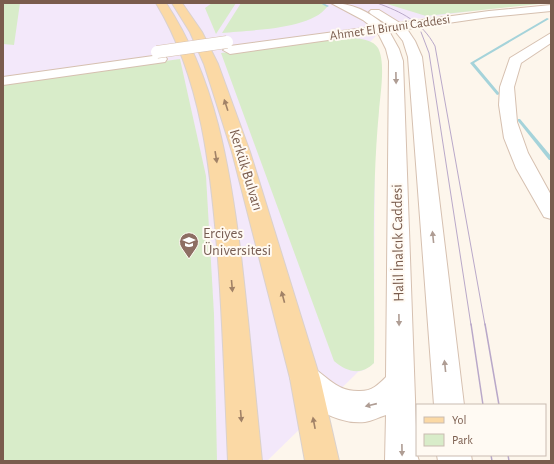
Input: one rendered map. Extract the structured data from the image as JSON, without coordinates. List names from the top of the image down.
{
  "streets": {
    "main road": ["Kerkük Bulvarı"],
    "street": ["Ahmet El Biruni Caddesi", "Halil İnalcık Caddesi"]
  },
  "crossings": [
    ["Ahmet El Biruni Caddesi", "Halil İnalcık Caddesi"]
  ],
  "places": {
    "school or university": ["Erciyes Üniversitesi"]
  },
  "legend": ["Yol", "Park"]
}
